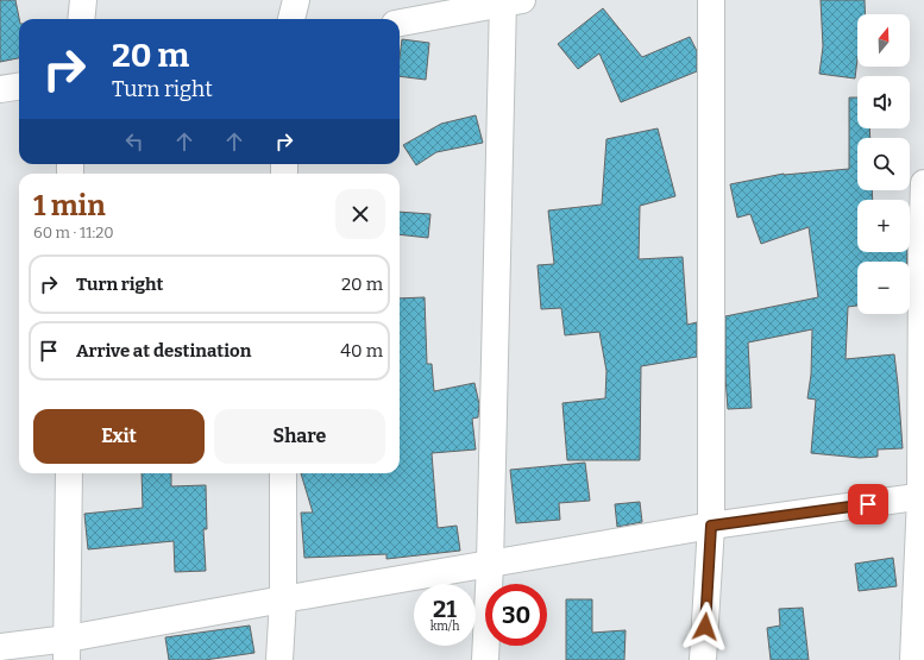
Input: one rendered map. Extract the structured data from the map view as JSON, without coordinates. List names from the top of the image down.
{
  "north": "top",
  "page": {
    "map_buttons": ["+", "−"],
    "turn": ["20 m", "Turn right"],
    "heading": ["1 min", "60 m · 11:20"],
    "list": [
      {
        "name": "Turn right",
        "value": "20 m"
      },
      {
        "name": "Arrive at destination",
        "value": "40 m"
      }
    ],
    "buttons": ["Exit", "Share"],
    "speed": "21 km/h",
    "limit": "30"
  }
}
